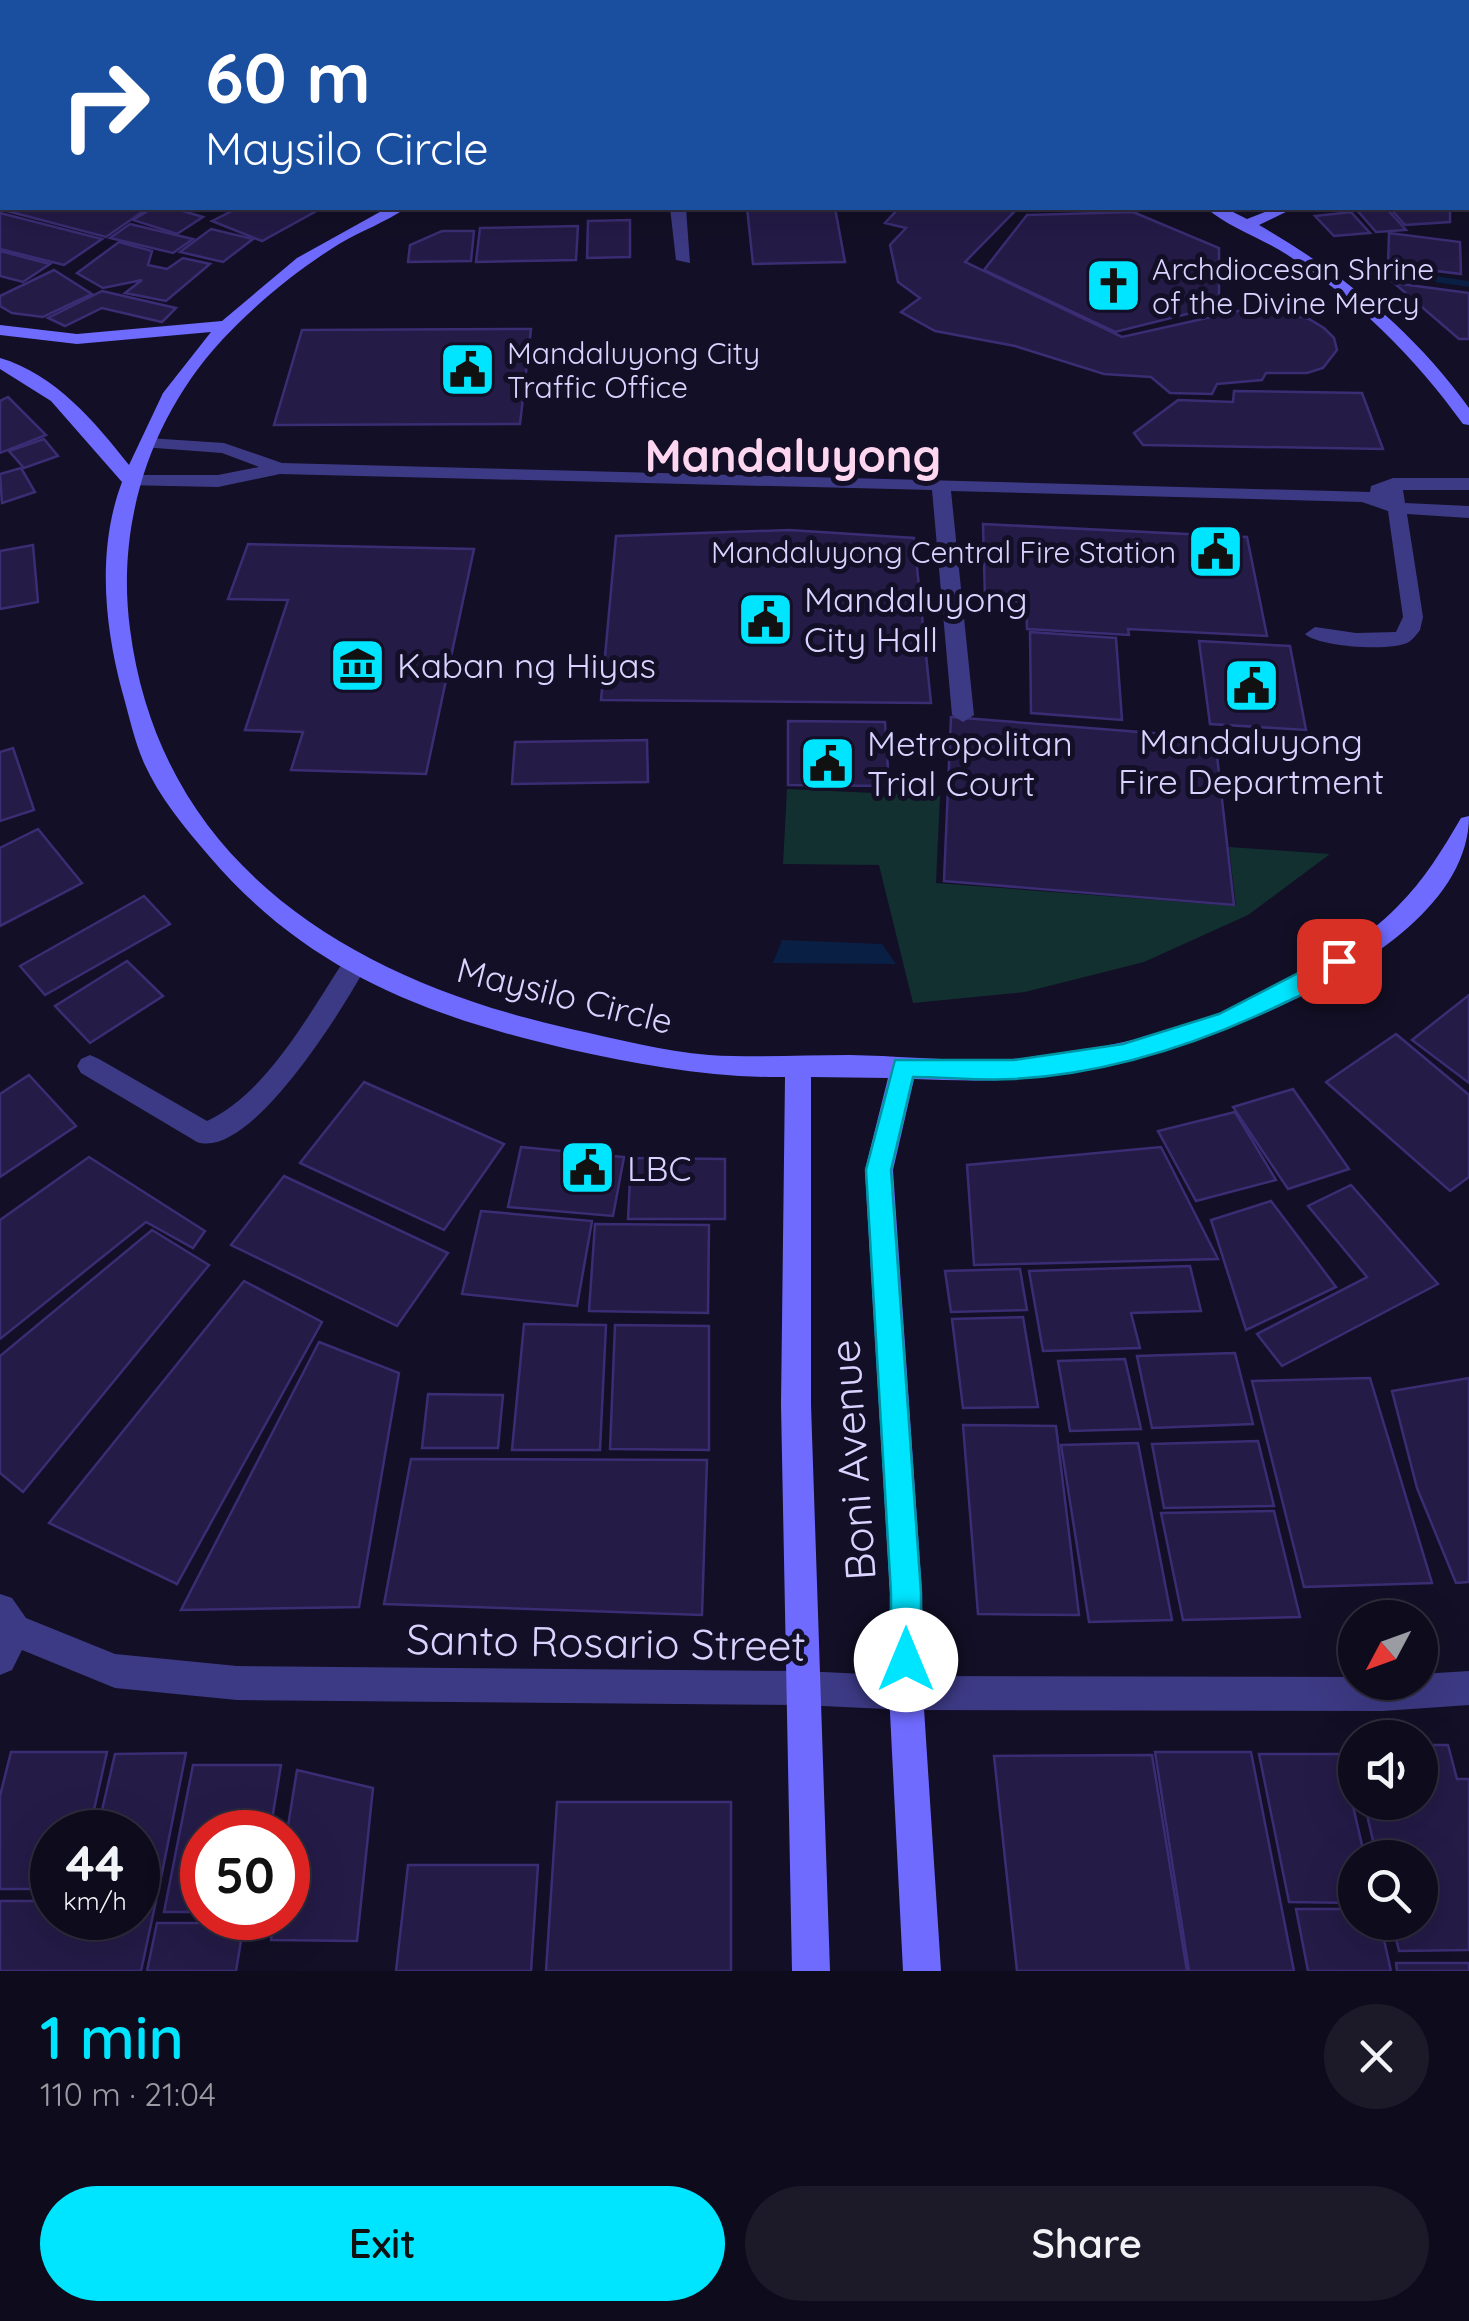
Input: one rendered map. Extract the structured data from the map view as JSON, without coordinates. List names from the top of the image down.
{
  "streets": {
    "main road": ["Maysilo Circle", "Boni Avenue"],
    "street": ["Santo Rosario Street"]
  },
  "crossings": [
    ["Maysilo Circle", "Boni Avenue"],
    ["Boni Avenue", "Santo Rosario Street"]
  ],
  "districts": ["Mandaluyong"],
  "places": {
    "church": ["Archdiocesan Shrine of the Divine Mercy"],
    "public building": [
      "Mandaluyong City Traffic Office",
      "Mandaluyong Central Fire Station",
      "Mandaluyong City Hall",
      "Mandaluyong Fire Department",
      "Metropolitan Trial Court",
      "LBC"
    ],
    "museum": ["Kaban ng Hiyas"]
  },
  "north": "bottom left",
  "page": {
    "turn": ["60 m", "Maysilo Circle"],
    "speed": "44 km/h",
    "limit": "50",
    "heading": ["1 min", "110 m · 21:04"],
    "buttons": ["Exit", "Share"]
  }
}
